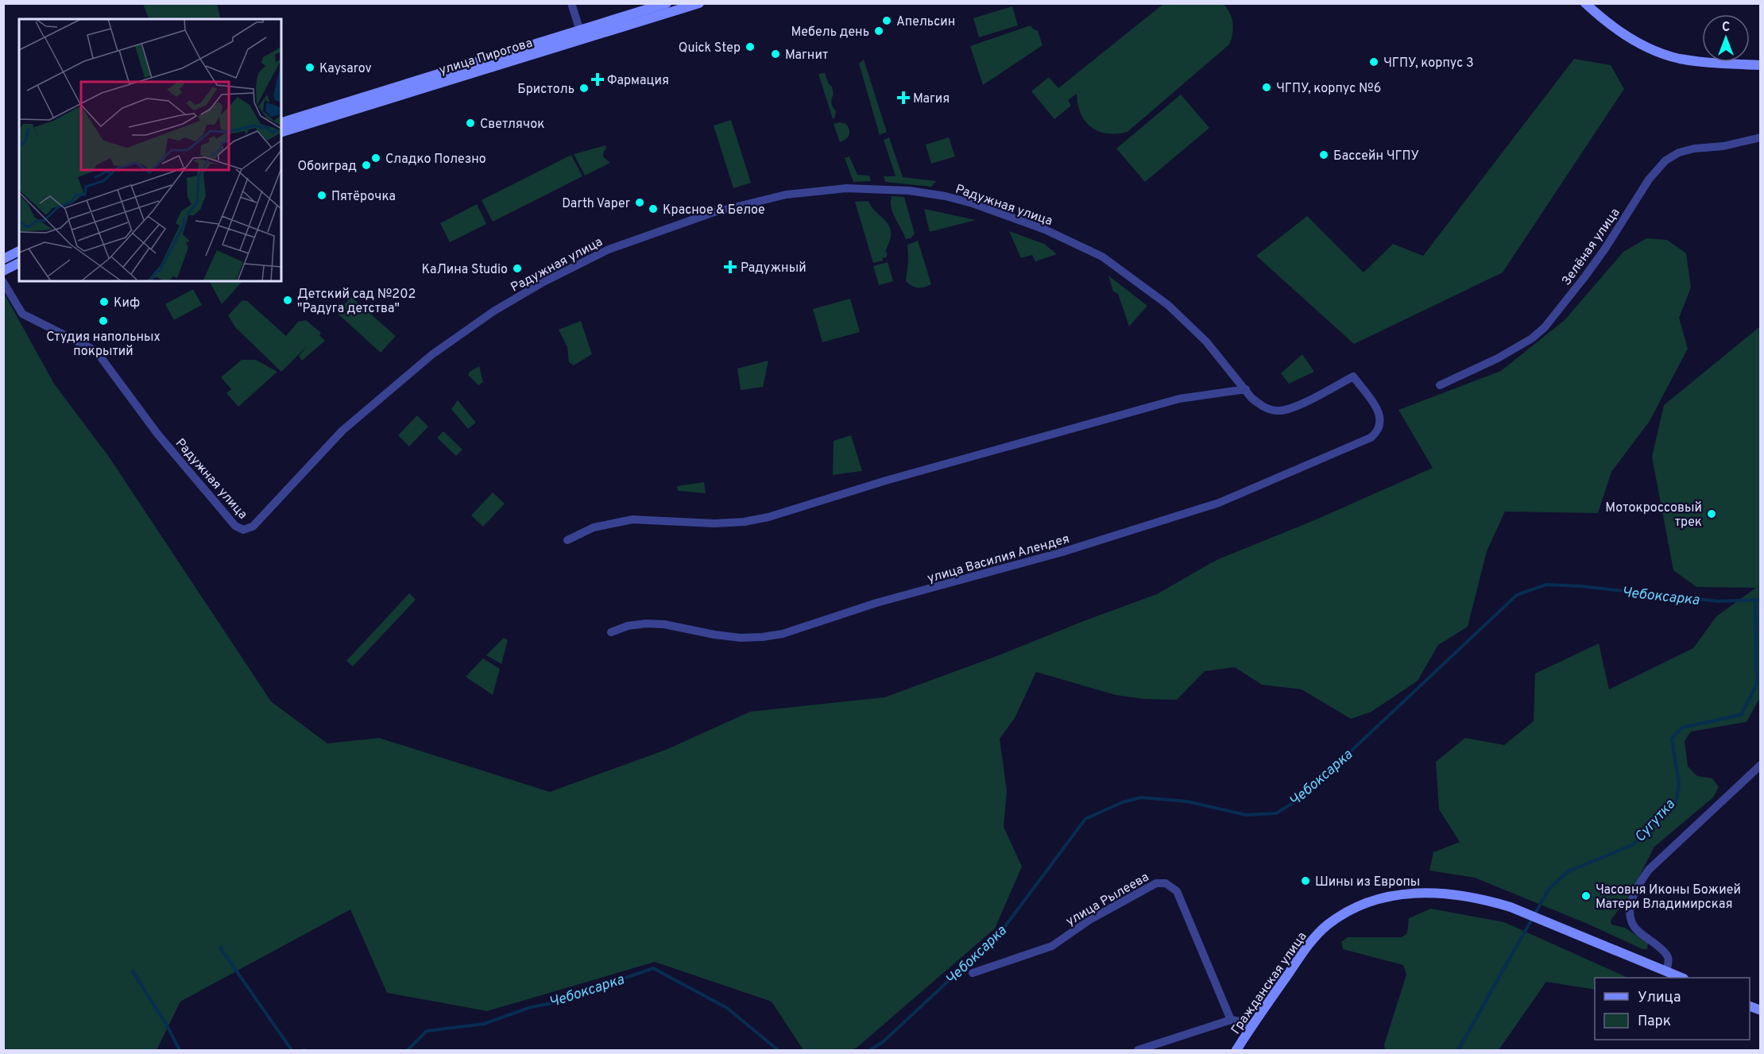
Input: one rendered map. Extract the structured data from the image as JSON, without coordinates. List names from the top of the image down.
{
  "streets": {
    "main road": ["улица Пирогова", "Гражданская улица"],
    "street": [
      "Радужная улица",
      "Зелёная улица",
      "улица Василия Алендея",
      "улица Рылеева"
    ]
  },
  "crossings": [
    ["Радужная улица", "улица Василия Алендея"]
  ],
  "water": ["Чебоксарка", "Сугутка"],
  "places": {
    "other": [
      "Апельсин",
      "Мебель день",
      "Quick Step",
      "Магнит",
      "ЧГПУ, корпус 3",
      "Kaysarov",
      "ЧГПУ, корпус №6",
      "Бристоль",
      "Светлячок",
      "Бассейн ЧГПУ",
      "Сладко Полезно",
      "Обоиград",
      "Пятёрочка",
      "Darth Vaper",
      "Красное & Белое",
      "КаЛина Studio",
      "Детский сад №202 \"Радуга детства\"",
      "Киф",
      "Студия напольных покрытий",
      "Мотокроссовый трек",
      "Шины из Европы",
      "Часовня Иконы Божией Матери Владимирская"
    ],
    "health": ["Фармация", "Магия", "Радужный"]
  },
  "legend": ["Улица", "Парк"],
  "north": "top"
}
